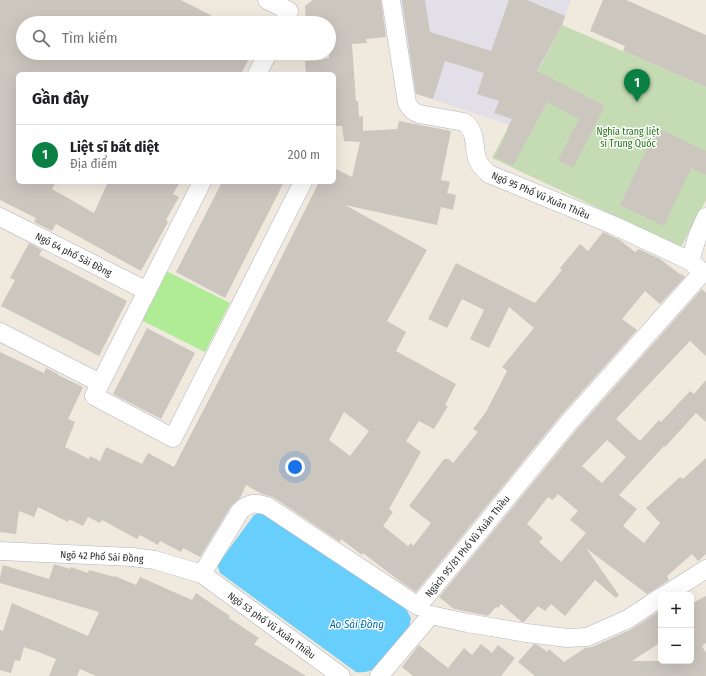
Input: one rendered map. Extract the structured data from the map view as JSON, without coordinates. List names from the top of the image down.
{
  "streets": {
    "street": [
      "Ngõ 95 Phố Vũ Xuân Thiều",
      "Ngõ 64 phố Sài Đồng",
      "Ngách 95/81 Phố Vũ Xuân Thiều",
      "Ngõ 42 Phố Sài Đồng",
      "Ngõ 53 phố Vũ Xuân Thiều"
    ]
  },
  "crossings": [
    ["Ngõ 95 Phố Vũ Xuân Thiều", "Ngách 95/81 Phố Vũ Xuân Thiều"],
    ["Ngách 95/81 Phố Vũ Xuân Thiều", "Ngõ 42 Phố Sài Đồng"],
    ["Ngách 95/81 Phố Vũ Xuân Thiều", "Ngõ 53 phố Vũ Xuân Thiều"],
    ["Ngõ 42 Phố Sài Đồng", "Ngõ 53 phố Vũ Xuân Thiều"]
  ],
  "water": ["Ao Sài Đồng"],
  "parks": ["Nghĩa trang liệt sĩ Trung Quốc"],
  "page": {
    "search": "Tìm kiếm",
    "pins": "1",
    "heading": "Gần đây",
    "list": [
      {
        "mark": "1",
        "name": "Liệt sĩ bất diệt",
        "note": "Địa điểm",
        "value": "200 m"
      }
    ],
    "map_buttons": ["+", "−"]
  }
}
